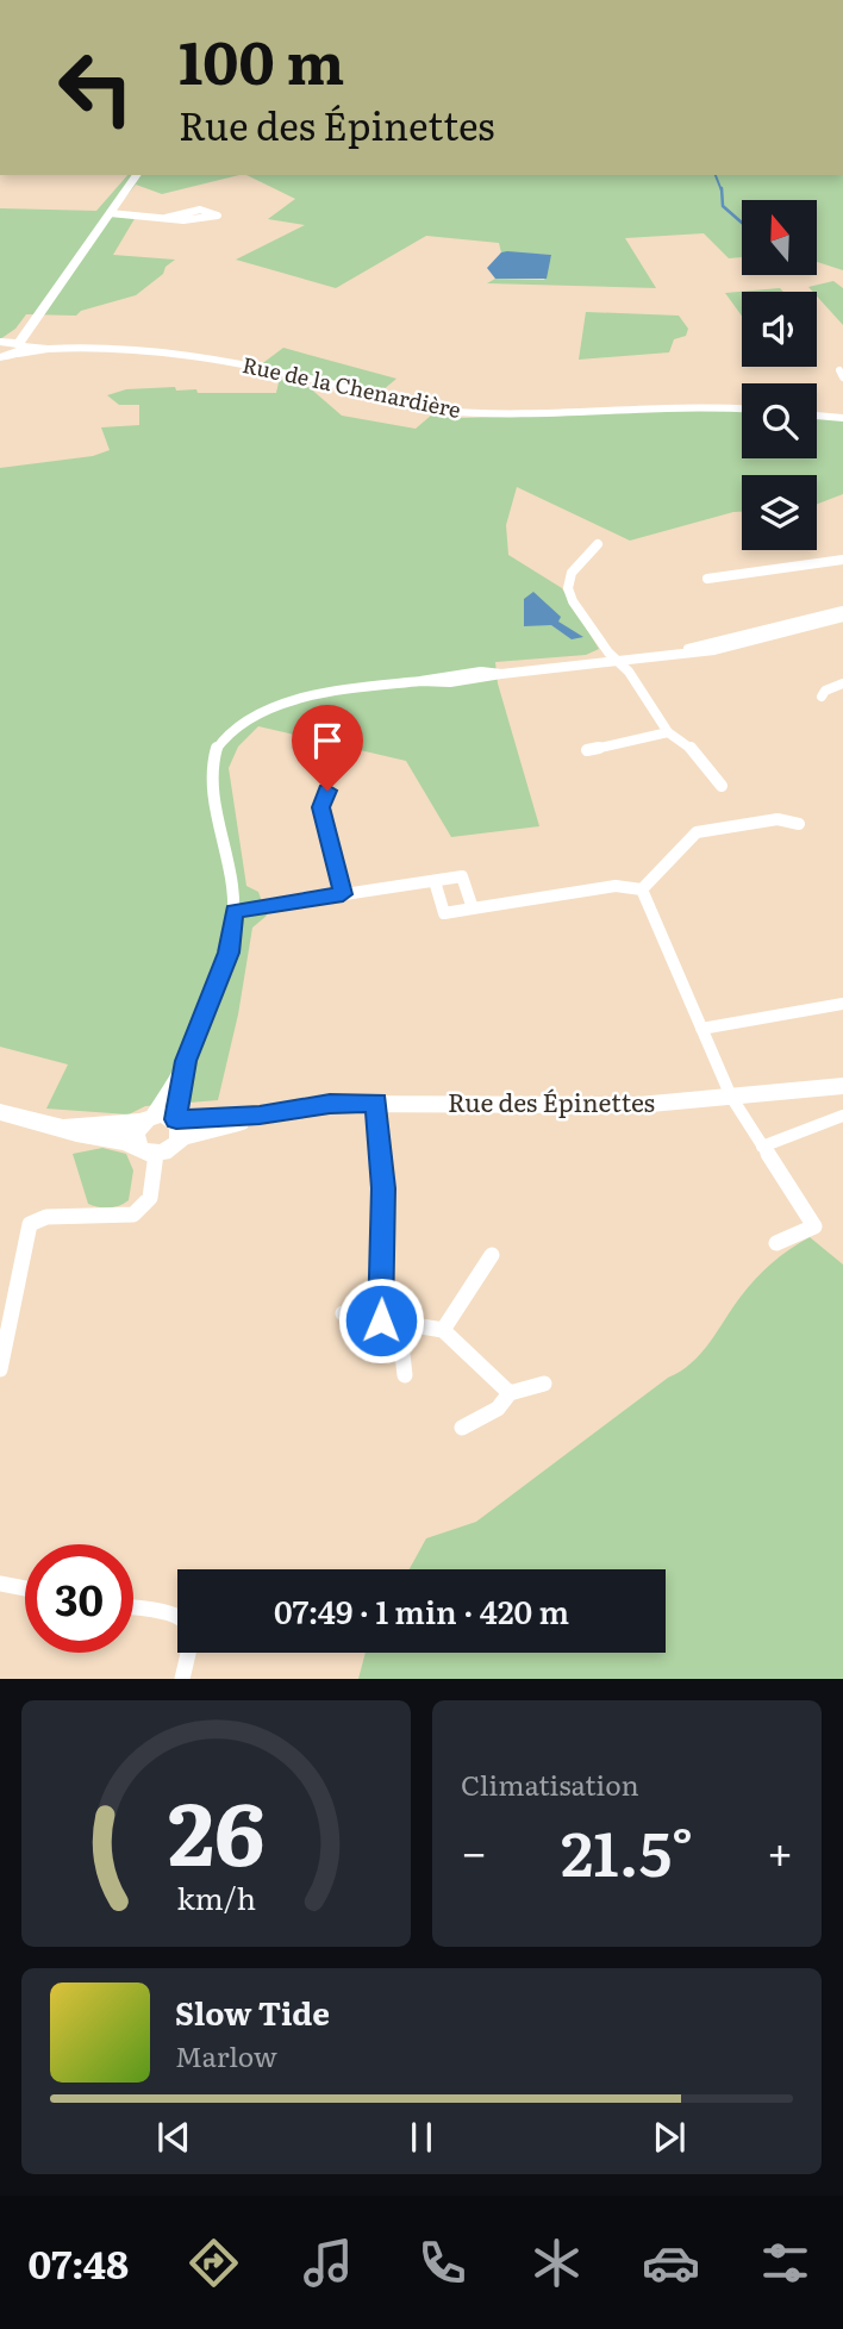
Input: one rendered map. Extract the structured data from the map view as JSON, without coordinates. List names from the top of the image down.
{
  "streets": {
    "street": ["Rue de la Chenardière", "Rue des Épinettes"]
  },
  "north": "top",
  "page": {
    "turn": ["100 m", "Rue des Épinettes"],
    "limit": "30",
    "trip": "07:49 · 1 min · 420 m",
    "tile": "Climatisation",
    "heat": ["−", "21.5°", "+"],
    "song": ["Slow Tide", "Marlow"],
    "tabs": "07:48",
    "gauge": ["26", "km/h"]
  }
}
